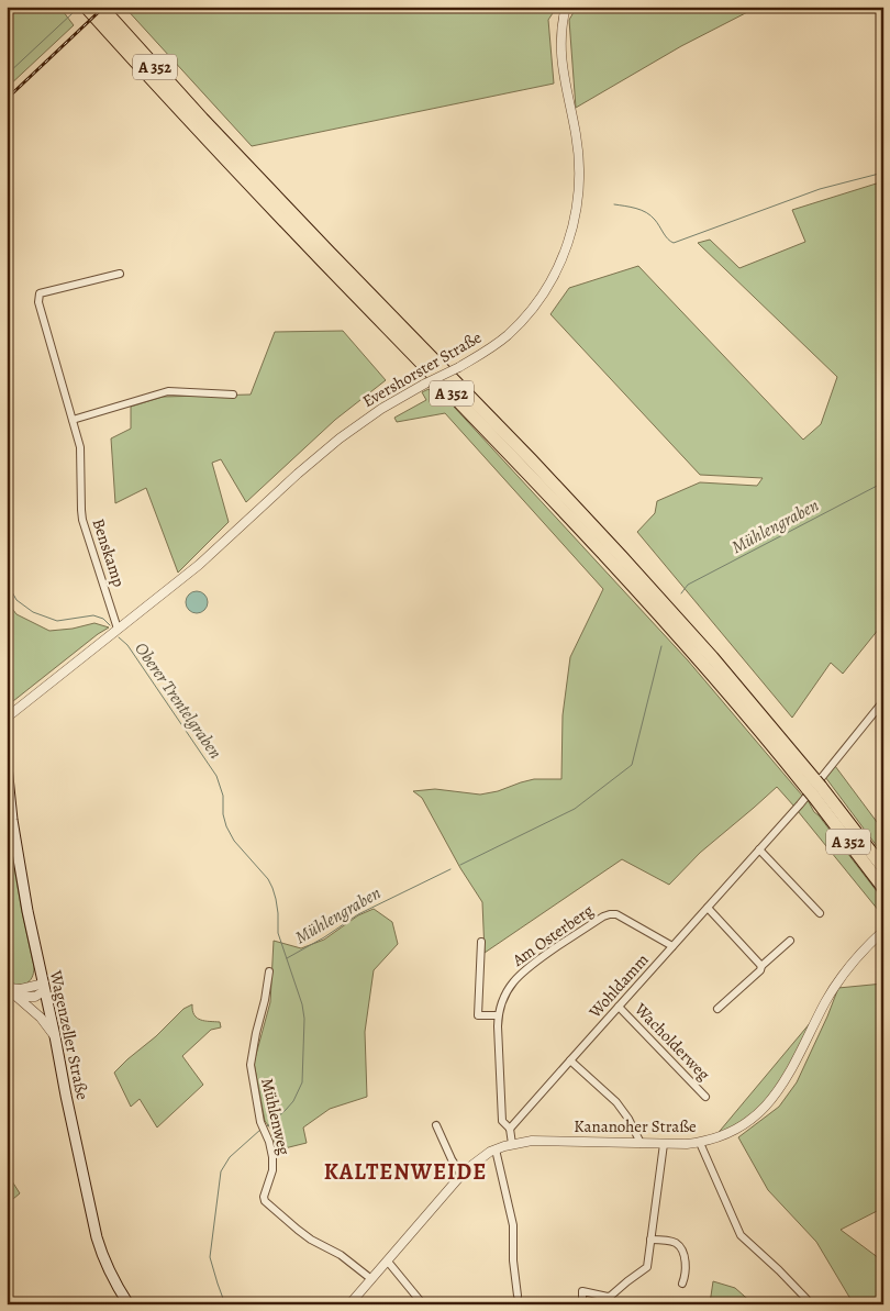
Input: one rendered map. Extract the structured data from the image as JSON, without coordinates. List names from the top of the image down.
{
  "streets": {
    "highway": ["A 352"],
    "main road": ["Wagenzeller Straße"],
    "street": [
      "Evershorster Straße",
      "Benskamp",
      "Am Osterberg",
      "Wohldamm",
      "Wacholderweg",
      "Mühlenweg",
      "Kananoher Straße"
    ]
  },
  "crossings": [
    ["Evershorster Straße", "Benskamp"],
    ["Am Osterberg", "Wohldamm"],
    ["Wohldamm", "Wacholderweg"],
    ["Mühlenweg", "Kananoher Straße"]
  ],
  "districts": ["KALTENWEIDE"],
  "water": ["Mühlengraben", "Oberer Trentelgraben"]
}
